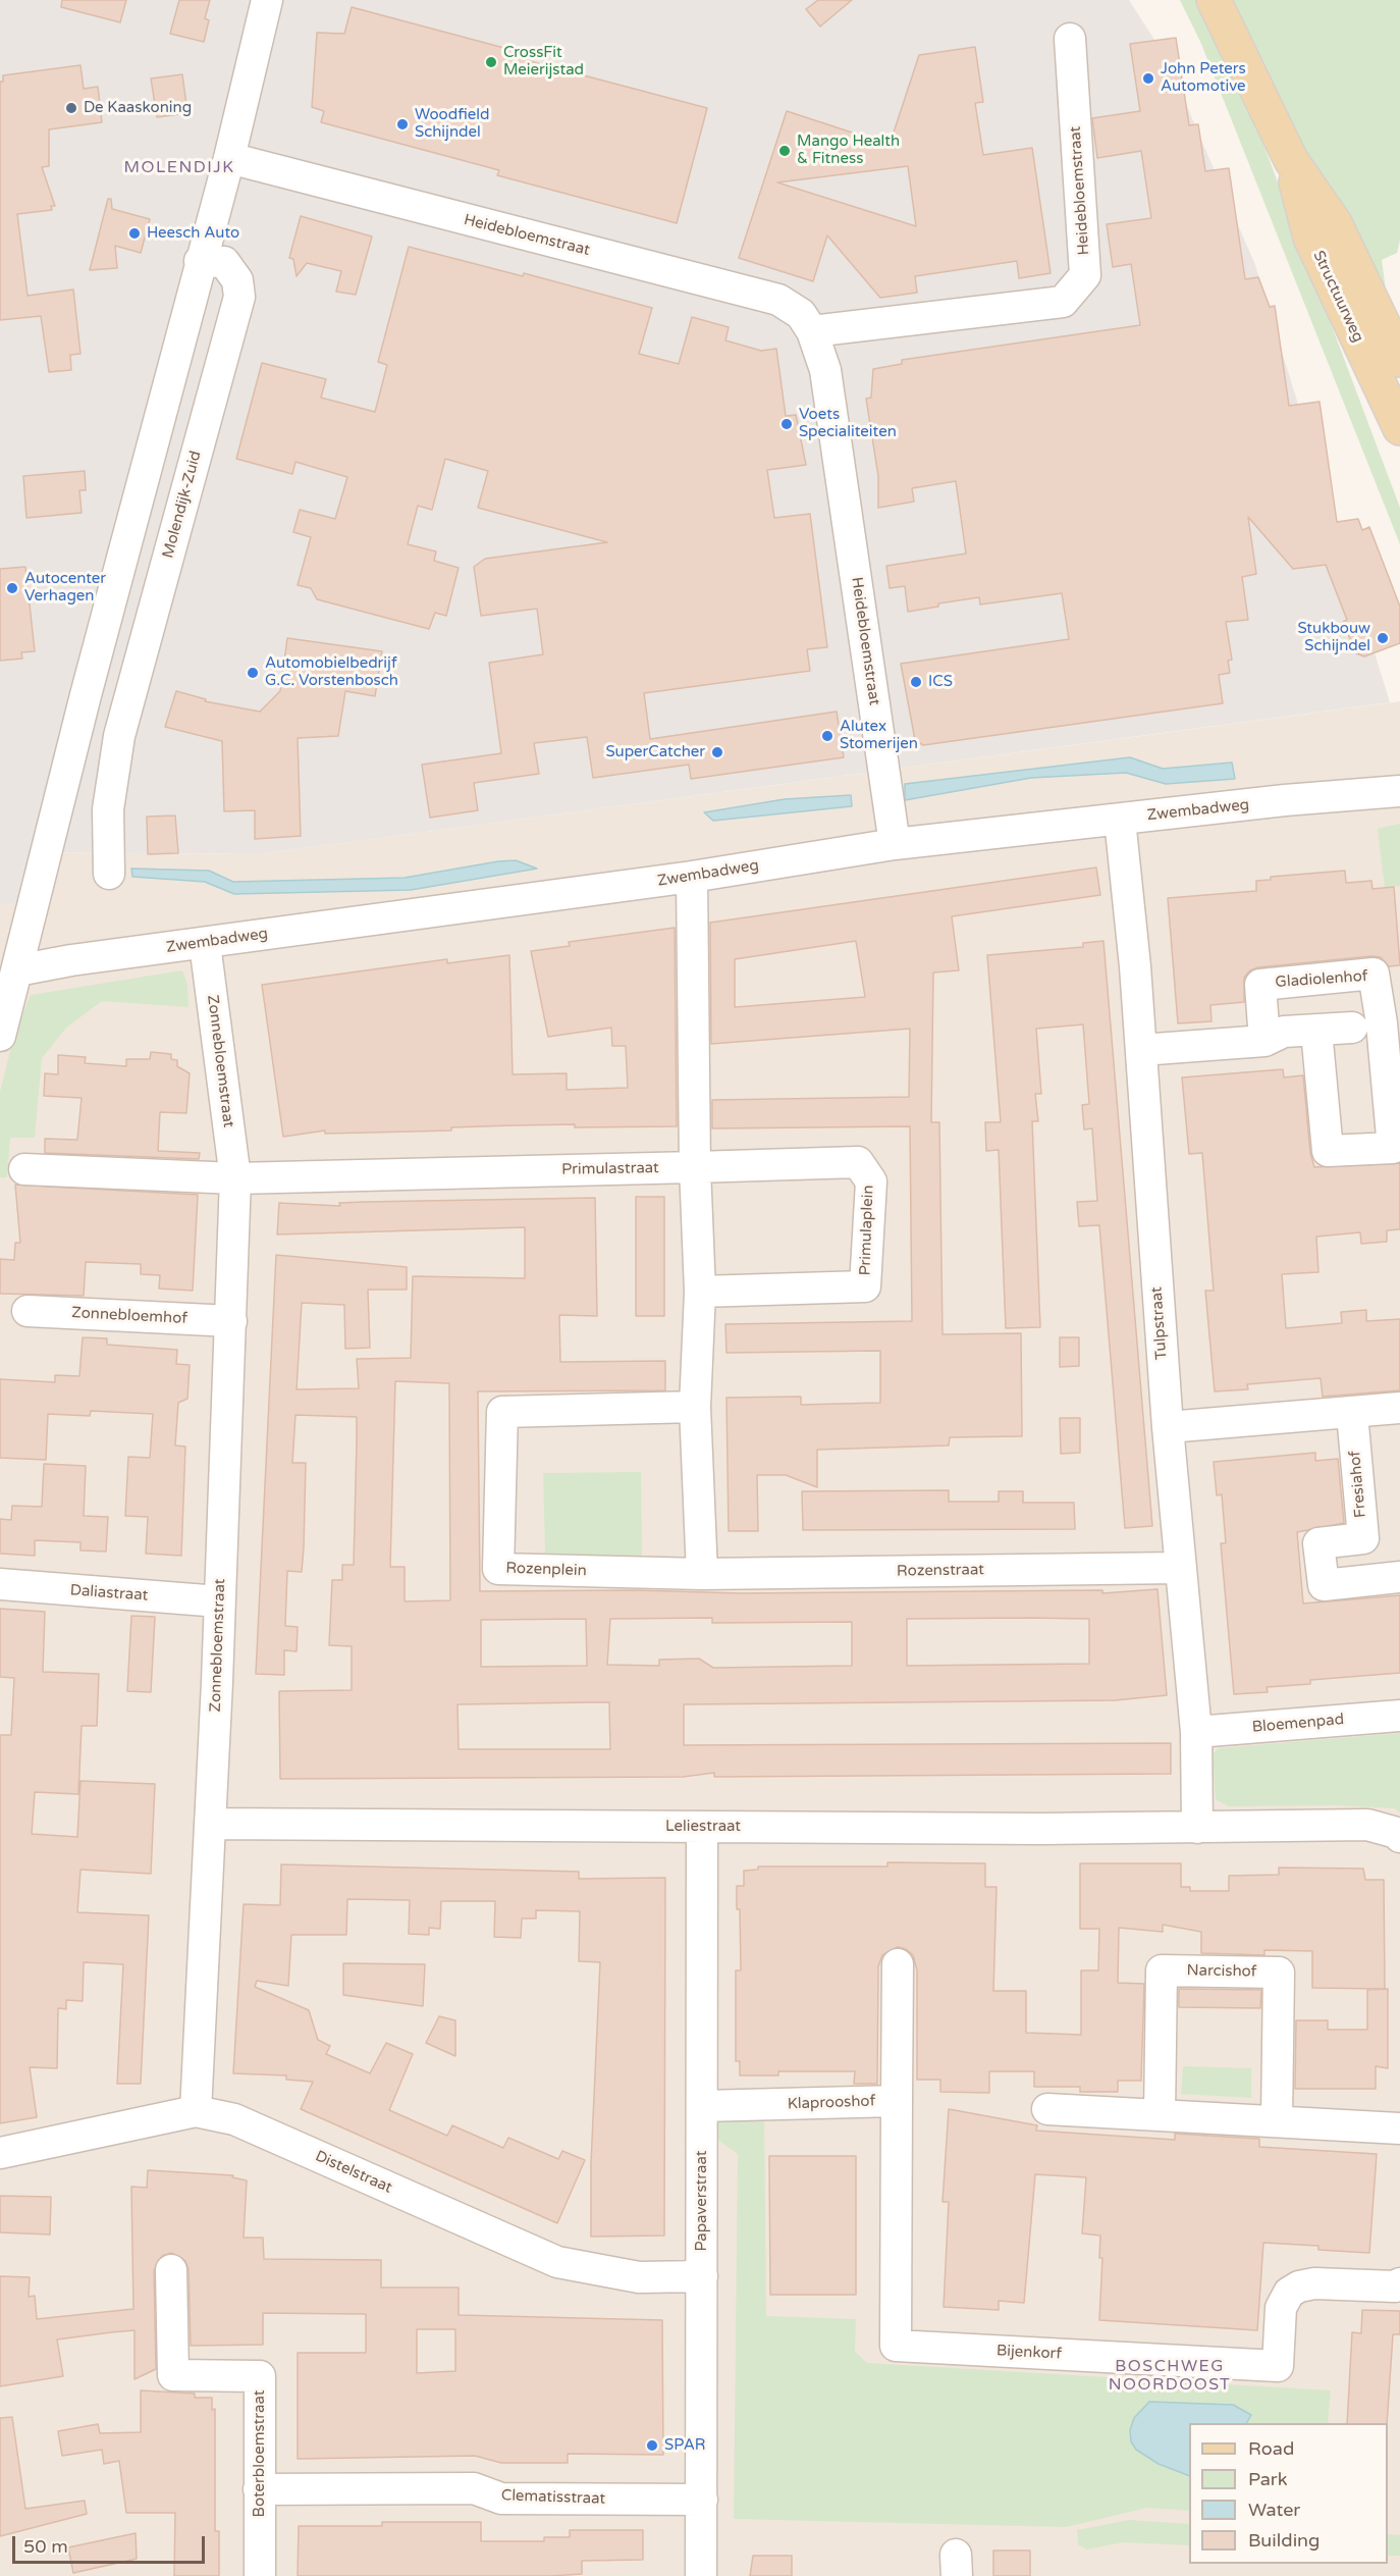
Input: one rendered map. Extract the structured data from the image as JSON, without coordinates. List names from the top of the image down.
{
  "streets": {
    "main road": ["Structuurweg"],
    "street": [
      "Heidebloemstraat",
      "Molendijk-Zuid",
      "Zwembadweg",
      "Gladiolenhof",
      "Zonnebloemstraat",
      "Primulastraat",
      "Primulaplein",
      "Zonnebloemhof",
      "Tulpstraat",
      "Fresiahof",
      "Rozenplein",
      "Rozenstraat",
      "Daliastraat",
      "Bloemenpad",
      "Leliestraat",
      "Narcishof",
      "Klaprooshof",
      "Distelstraat",
      "Papaverstraat",
      "Bijenkorf",
      "Boterbloemstraat",
      "Clematisstraat"
    ]
  },
  "crossings": [
    ["Heidebloemstraat", "Zwembadweg"],
    ["Zwembadweg", "Zonnebloemstraat"],
    ["Zwembadweg", "Tulpstraat"],
    ["Zonnebloemstraat", "Primulastraat"],
    ["Zonnebloemstraat", "Zonnebloemhof"],
    ["Zonnebloemstraat", "Daliastraat"],
    ["Zonnebloemstraat", "Leliestraat"],
    ["Zonnebloemstraat", "Distelstraat"],
    ["Primulastraat", "Primulaplein"],
    ["Tulpstraat", "Rozenstraat"],
    ["Tulpstraat", "Bloemenpad"],
    ["Tulpstraat", "Leliestraat"],
    ["Rozenplein", "Rozenstraat"],
    ["Leliestraat", "Papaverstraat"],
    ["Klaprooshof", "Papaverstraat"],
    ["Klaprooshof", "Bijenkorf"],
    ["Distelstraat", "Papaverstraat"],
    ["Papaverstraat", "Clematisstraat"],
    ["Boterbloemstraat", "Clematisstraat"]
  ],
  "districts": ["MOLENDIJK", "BOSCHWEG NOORDOOST"],
  "places": [
    "CrossFit Meierijstad",
    "John Peters Automotive",
    "De Kaaskoning",
    "Woodfield Schijndel",
    "Mango Health & Fitness",
    "Heesch Auto",
    "Voets Specialiteiten",
    "Autocenter Verhagen",
    "Stukbouw Schijndel",
    "Automobielbedrijf G.C. Vorstenbosch",
    "ICS",
    "Alutex Stomerijen",
    "SuperCatcher",
    "SPAR"
  ],
  "legend": [
    "Road",
    "Park",
    "Water",
    "Building"
  ],
  "scale_bar": "50 m"
}
